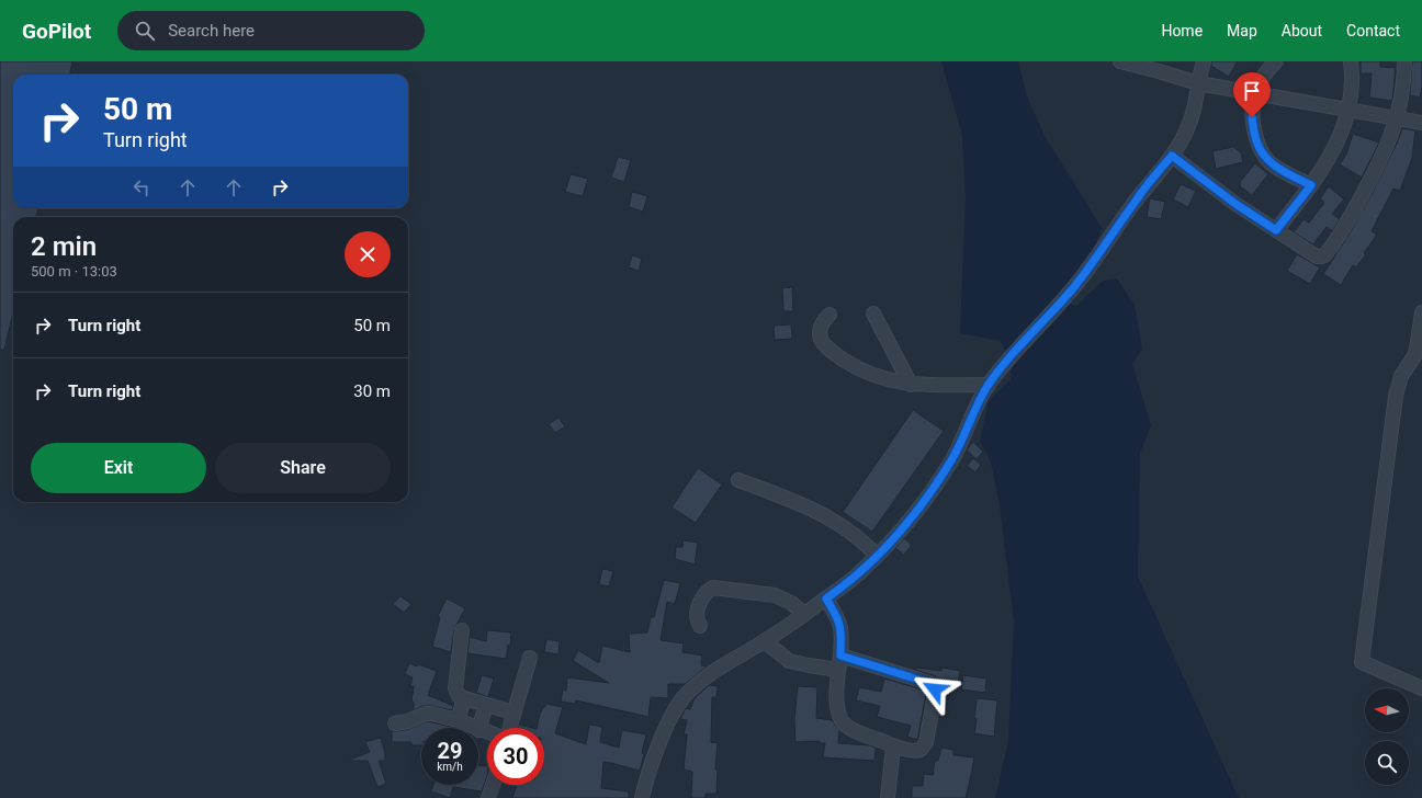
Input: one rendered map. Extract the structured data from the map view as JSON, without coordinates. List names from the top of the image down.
{
  "north": "left",
  "page": {
    "header": "GoPilot",
    "search": "Search here",
    "nav": [
      "Home",
      "Map",
      "About",
      "Contact"
    ],
    "turn": ["50 m", "Turn right"],
    "heading": ["2 min", "500 m · 13:03"],
    "list": [
      {
        "name": "Turn right",
        "value": "50 m"
      },
      {
        "name": "Turn right",
        "value": "30 m"
      }
    ],
    "buttons": ["Exit", "Share"],
    "speed": "29 km/h",
    "limit": "30"
  }
}
